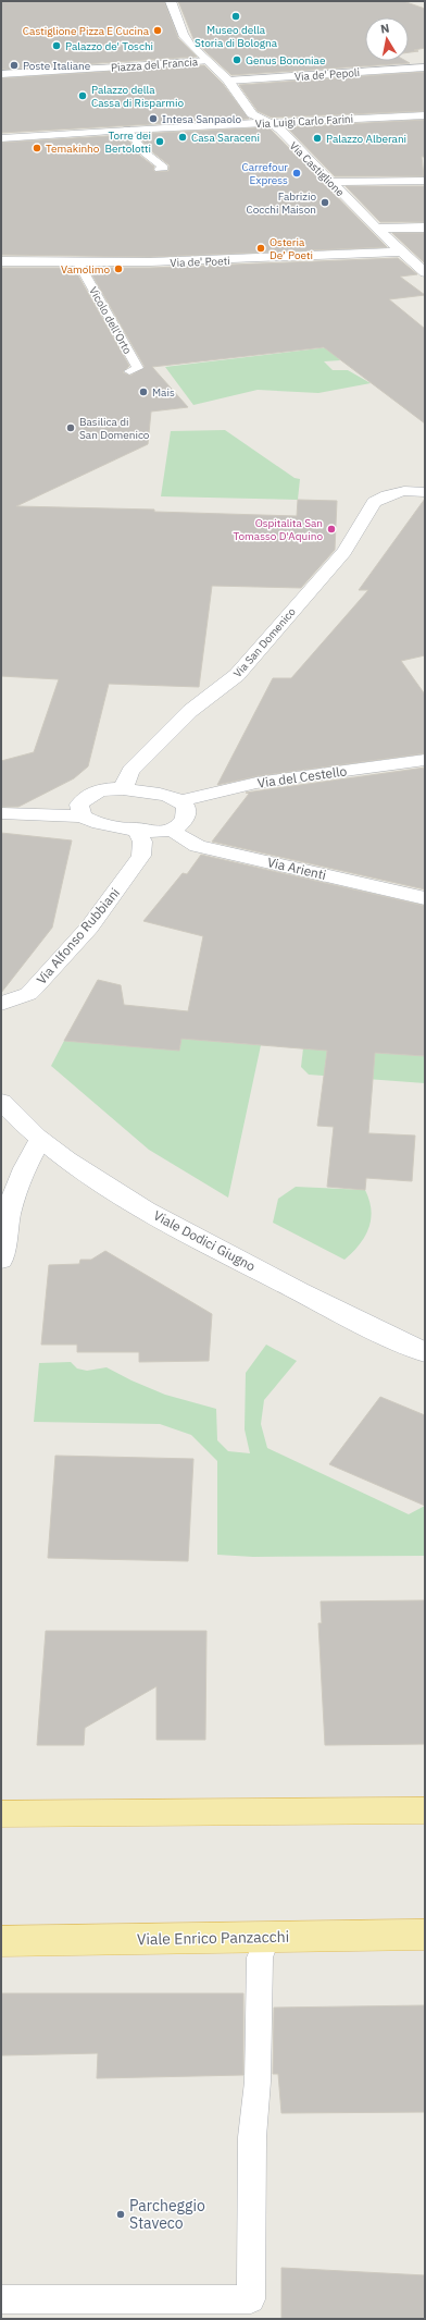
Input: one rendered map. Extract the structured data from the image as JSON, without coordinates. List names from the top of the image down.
{
  "streets": {
    "main road": ["Viale Enrico Panzacchi"],
    "street": [
      "Piazza del Francia",
      "Via de' Pepoli",
      "Via Luigi Carlo Farini",
      "Via Castiglione",
      "Via de' Poeti",
      "Via San Domenico",
      "Via del Cestello",
      "Via Arienti",
      "Via Alfonso Rubbiani",
      "Viale Dodici Giugno"
    ],
    "lane": ["Vicolo dell'Orto"]
  },
  "crossings": [
    ["Piazza del Francia", "Via Castiglione"],
    ["Via de' Pepoli", "Via Castiglione"],
    ["Via Luigi Carlo Farini", "Via Castiglione"],
    ["Via Castiglione", "Via de' Poeti"],
    ["Via de' Poeti", "Vicolo dell'Orto"]
  ],
  "places": [
    "Museo della Storia di Bologna",
    "Castiglione Pizza E Cucina",
    "Palazzo de' Toschi",
    "Genus Bononiae",
    "Poste Italiane",
    "Palazzo della Cassa di Risparmio",
    "Intesa Sanpaolo",
    "Casa Saraceni",
    "Palazzo Alberani",
    "Torre dei Bertolotti",
    "Temakinho",
    "Carrefour Express",
    "Fabrizio Cocchi Maison",
    "Osteria De’ Poeti",
    "Vamolimo",
    "Mais",
    "Basilica di San Domenico",
    "Ospitalita San Tomasso D'Aquino",
    "Parcheggio Staveco"
  ],
  "north": "top"
}
